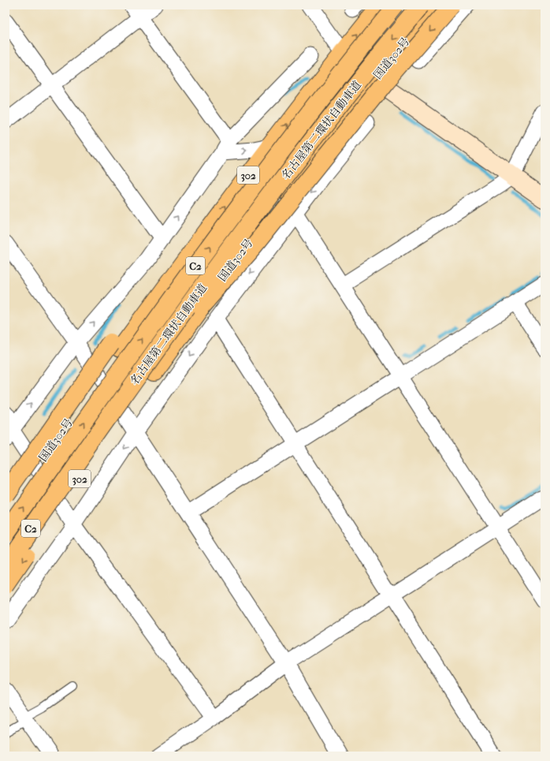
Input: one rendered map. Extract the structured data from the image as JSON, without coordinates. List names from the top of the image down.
{
  "streets": {
    "highway": [
      "国道302号",
      "名古屋第二環状自動車道",
      "302",
      "C2"
    ]
  },
  "crossings": [
    ["国道302号", "302"]
  ]
}
